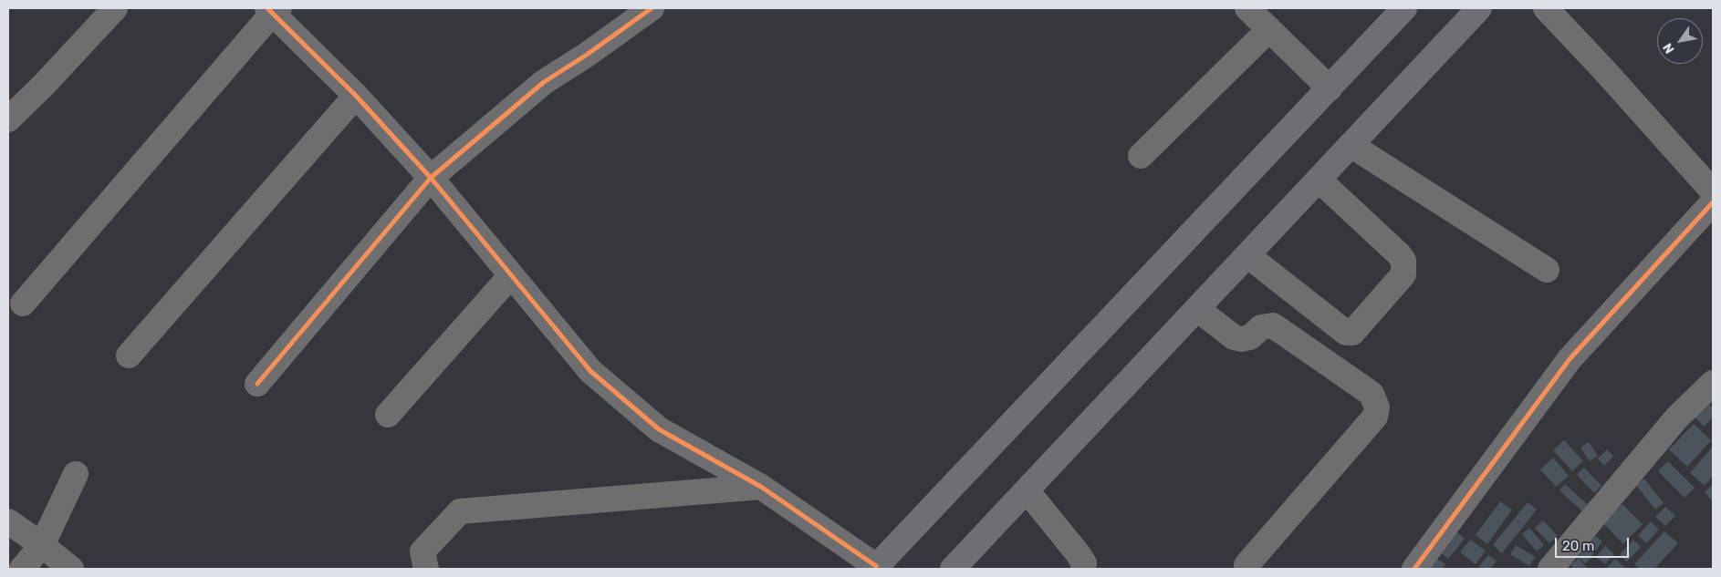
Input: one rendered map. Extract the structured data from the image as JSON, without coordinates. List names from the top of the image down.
{
  "scale_bar": "20 m",
  "north": "bottom left"
}
